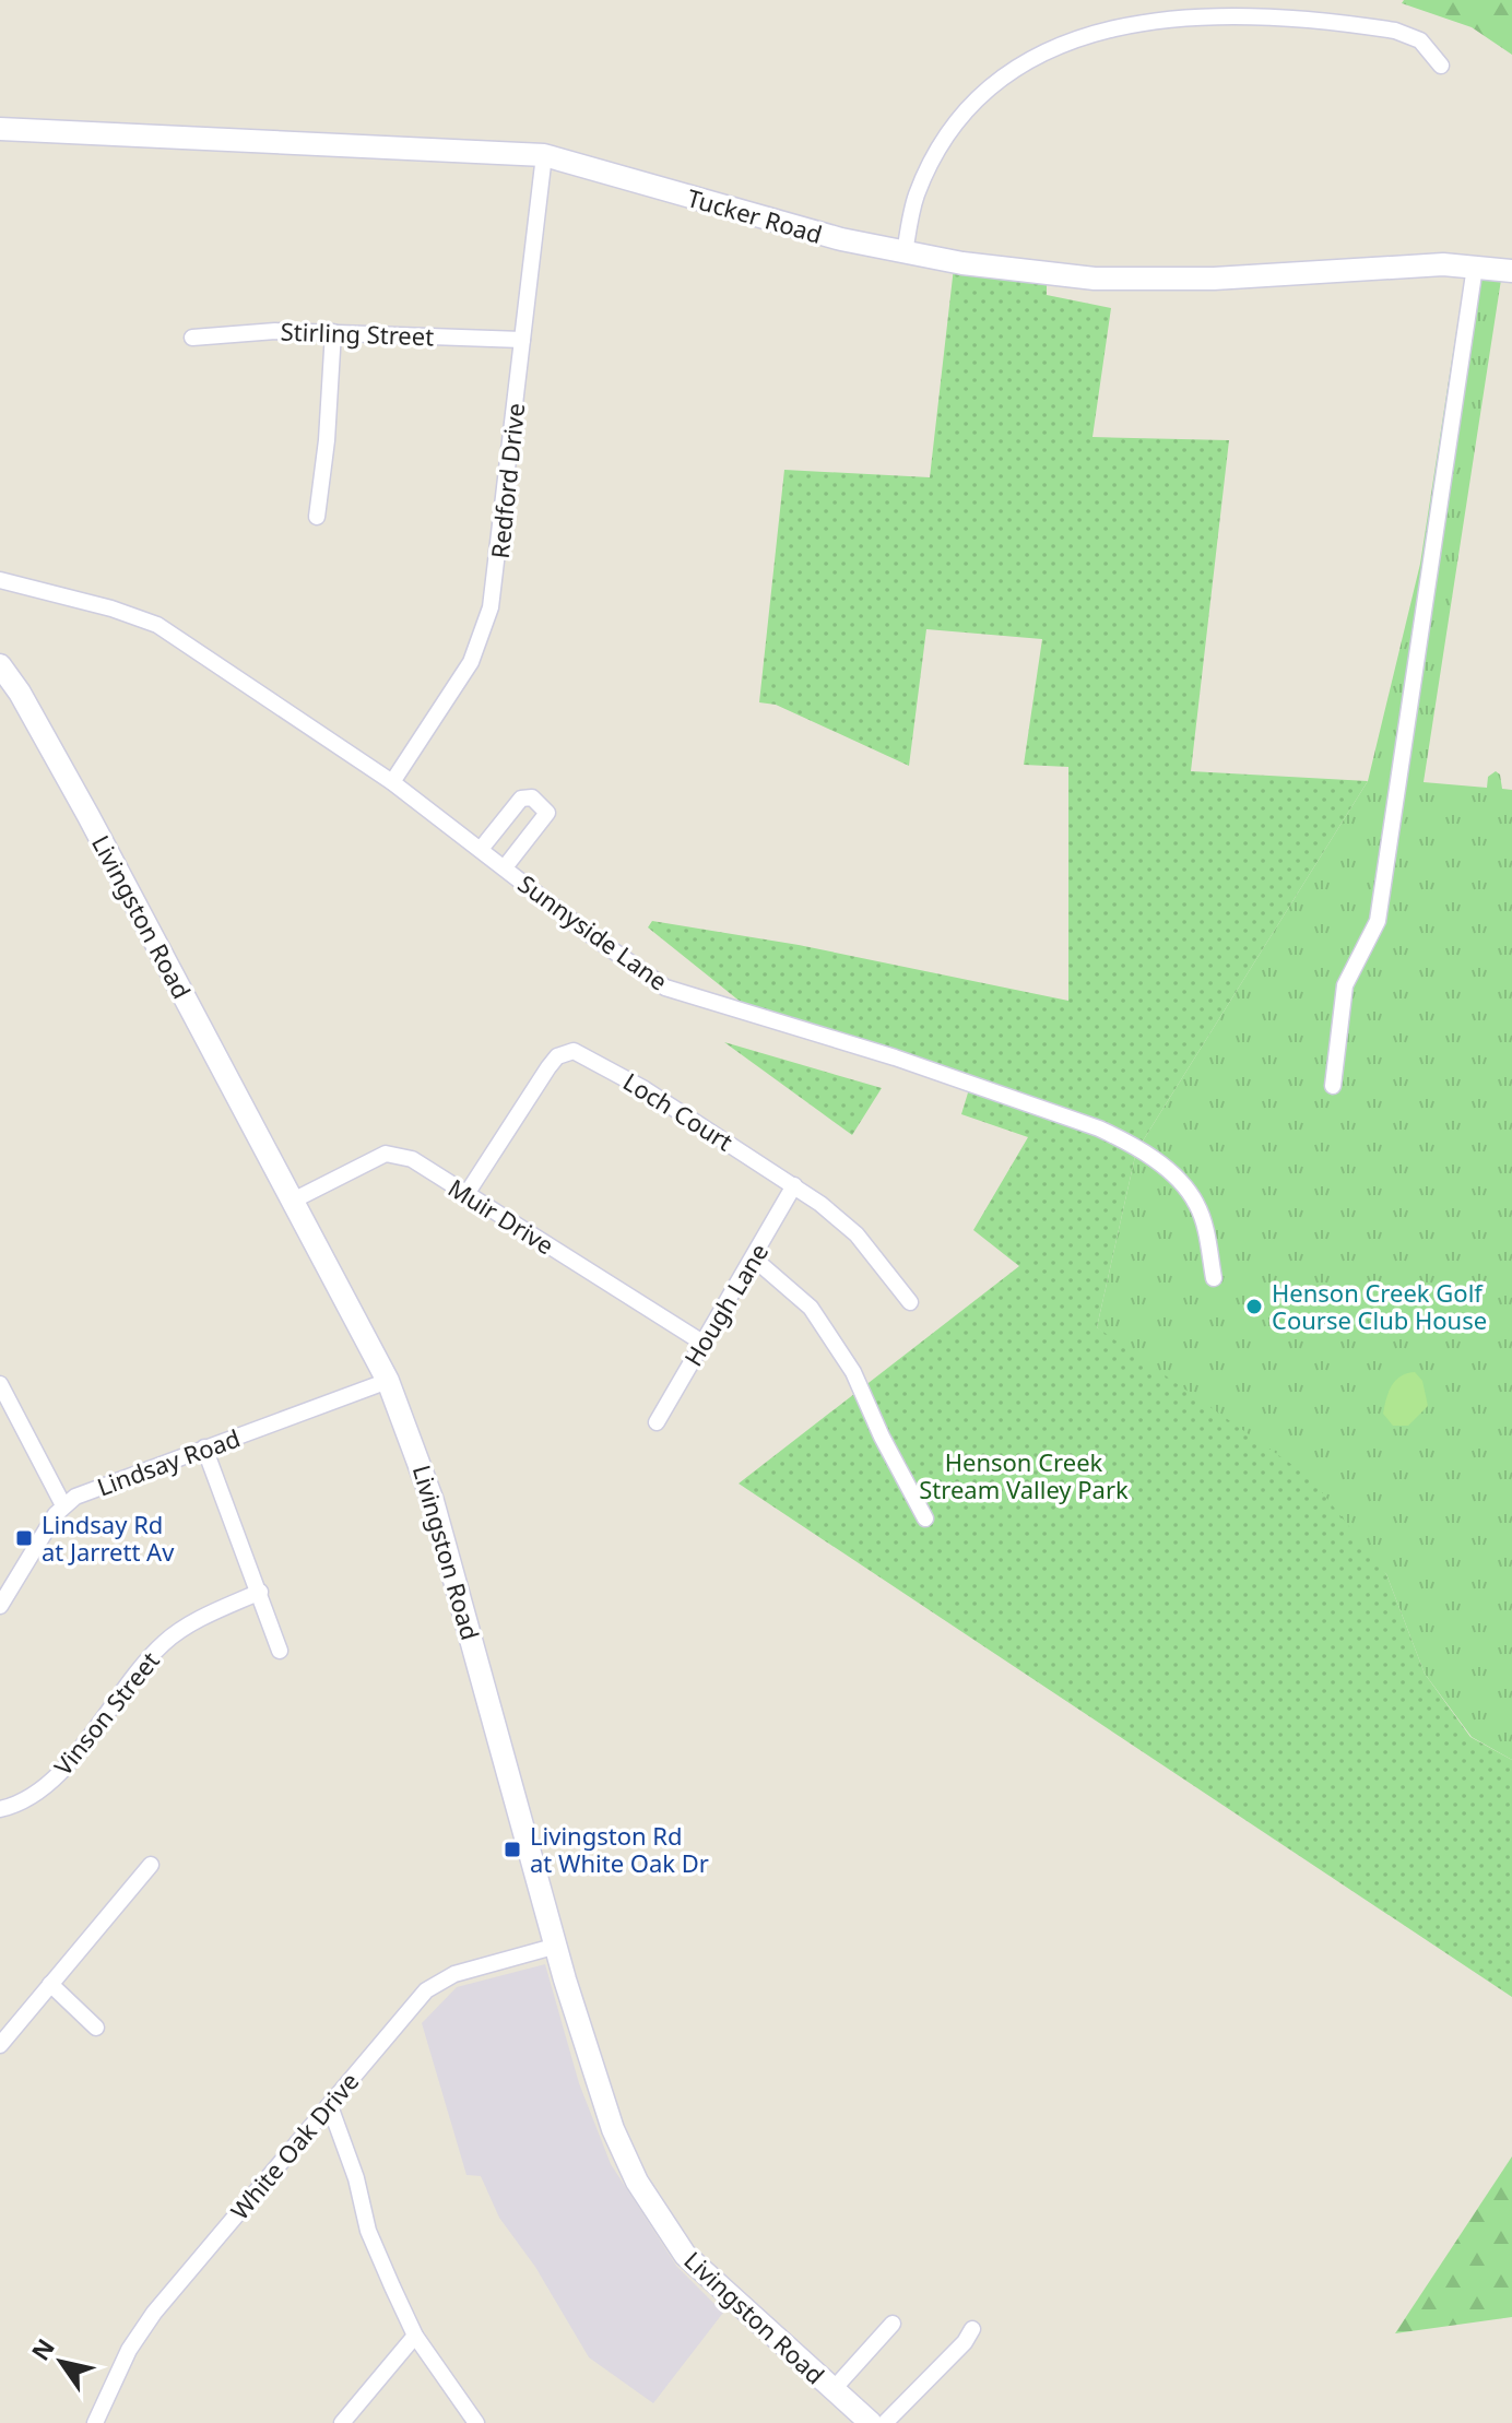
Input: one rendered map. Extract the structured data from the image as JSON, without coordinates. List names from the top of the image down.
{
  "streets": {
    "main road": ["Tucker Road", "Livingston Road"],
    "street": [
      "Stirling Street",
      "Redford Drive",
      "Sunnyside Lane",
      "Loch Court",
      "Muir Drive",
      "Hough Lane",
      "Lindsay Road",
      "Vinson Street",
      "White Oak Drive"
    ]
  },
  "crossings": [
    ["Tucker Road", "Redford Drive"],
    ["Stirling Street", "Redford Drive"],
    ["Redford Drive", "Sunnyside Lane"],
    ["Livingston Road", "Muir Drive"],
    ["Livingston Road", "Lindsay Road"],
    ["Livingston Road", "White Oak Drive"],
    ["Loch Court", "Muir Drive"],
    ["Loch Court", "Hough Lane"],
    ["Muir Drive", "Hough Lane"]
  ],
  "parks": ["Henson Creek Stream Valley Park"],
  "places": {
    "other": ["Henson Creek Golf Course Club House"],
    "transit": ["Lindsay Rd at Jarrett Av", "Livingston Rd at White Oak Dr"]
  },
  "north": "top left"
}
